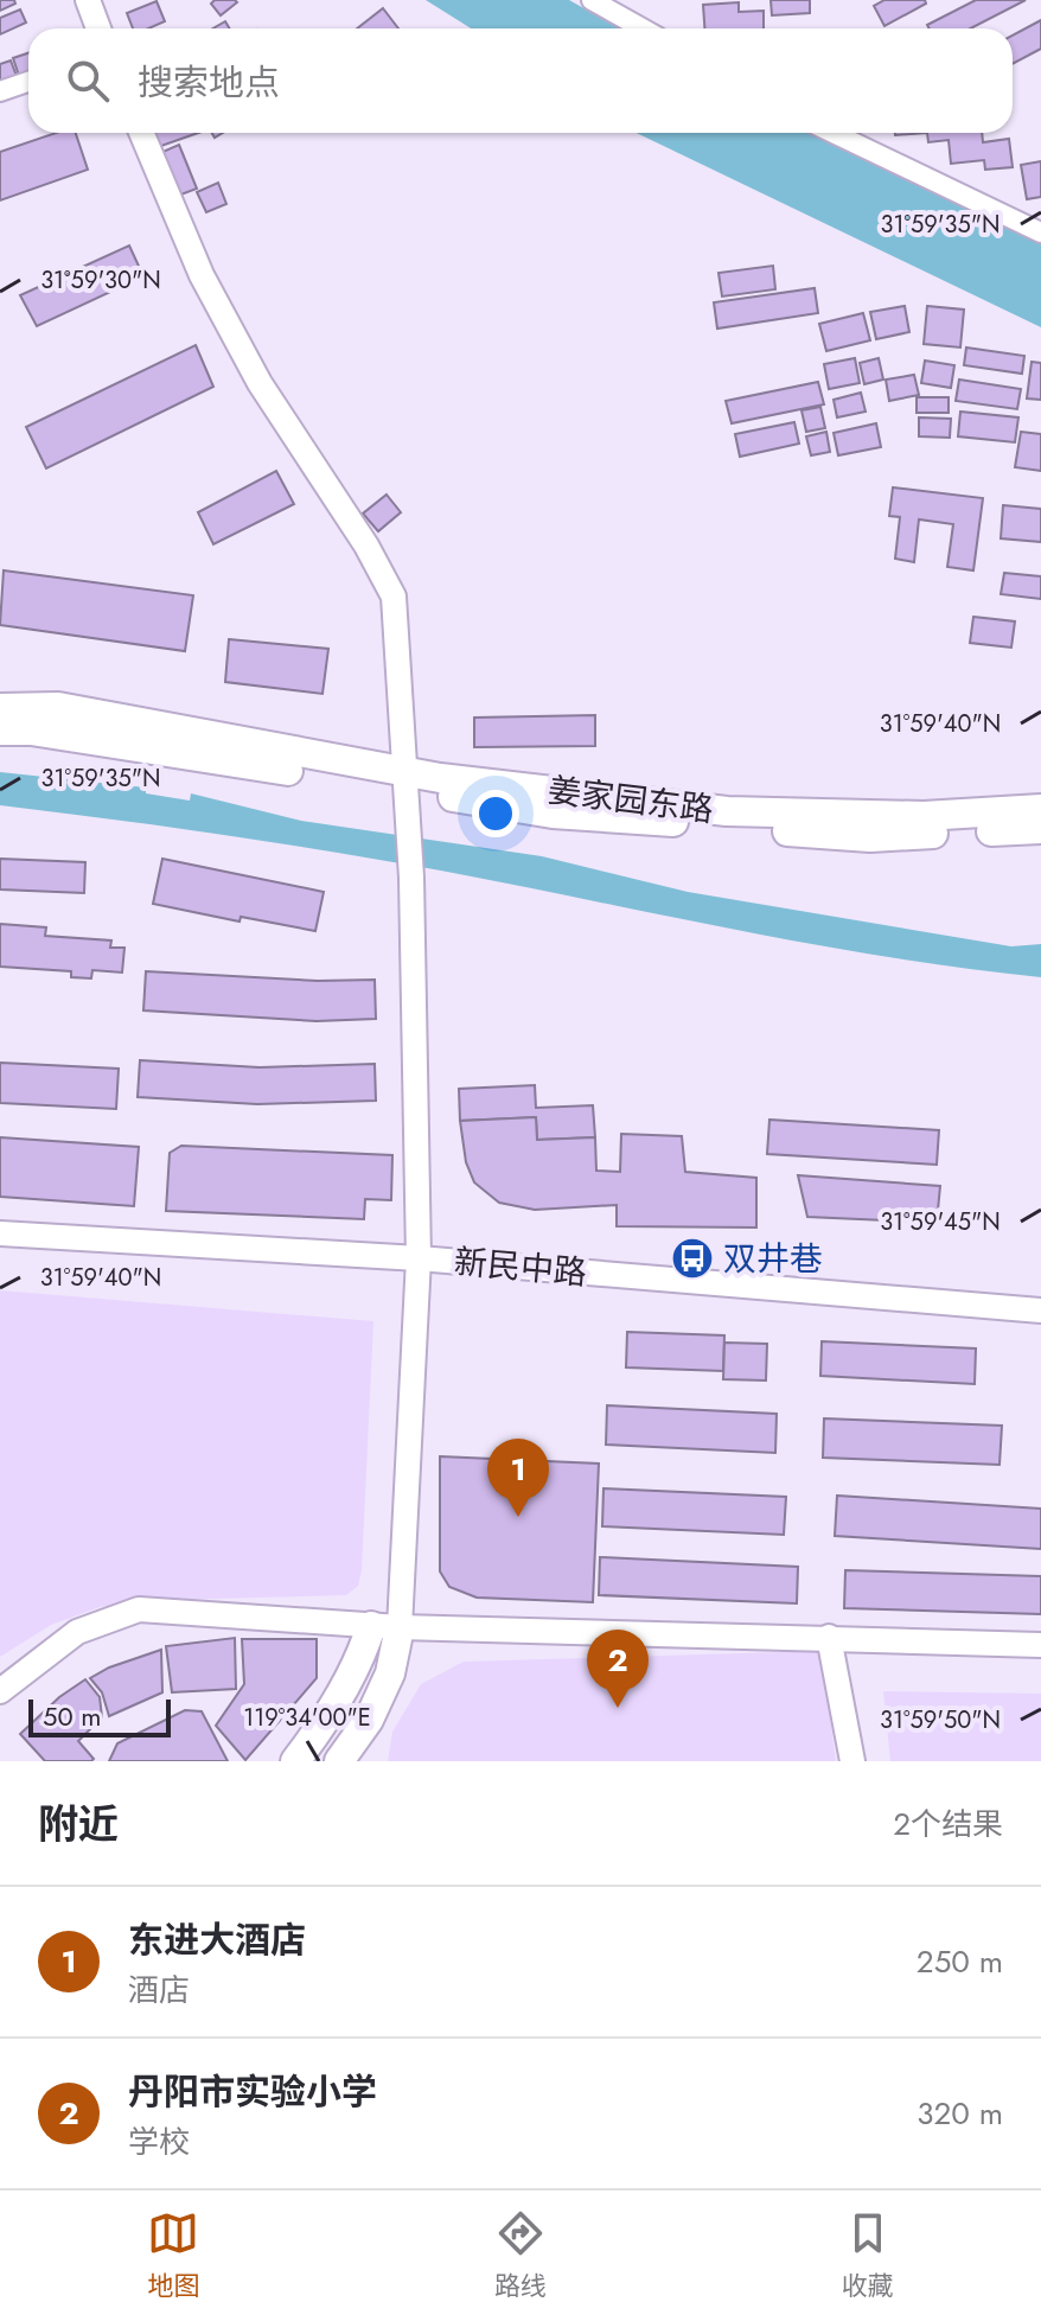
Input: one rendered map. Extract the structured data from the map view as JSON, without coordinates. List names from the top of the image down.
{
  "streets": {
    "main road": ["姜家园东路"],
    "street": ["新民中路"]
  },
  "places": {
    "bus stop": ["双井巷"]
  },
  "scale_bar": "50 m",
  "page": {
    "search": "搜索地点",
    "pins": ["1", "2"],
    "scale": "50 m",
    "heading": ["附近", "2个结果"],
    "list": [
      {
        "mark": "1",
        "name": "东进大酒店",
        "note": "酒店",
        "value": "250 m"
      },
      {
        "mark": "2",
        "name": "丹阳市实验小学",
        "note": "学校",
        "value": "320 m"
      }
    ],
    "nav": ["地图", "路线", "收藏"]
  },
  "coordinates": [
    "31°59'35\"N",
    "31°59'30\"N",
    "31°59'40\"N",
    "31°59'45\"N",
    "119°34'00\"E",
    "31°59'50\"N"
  ]
}
